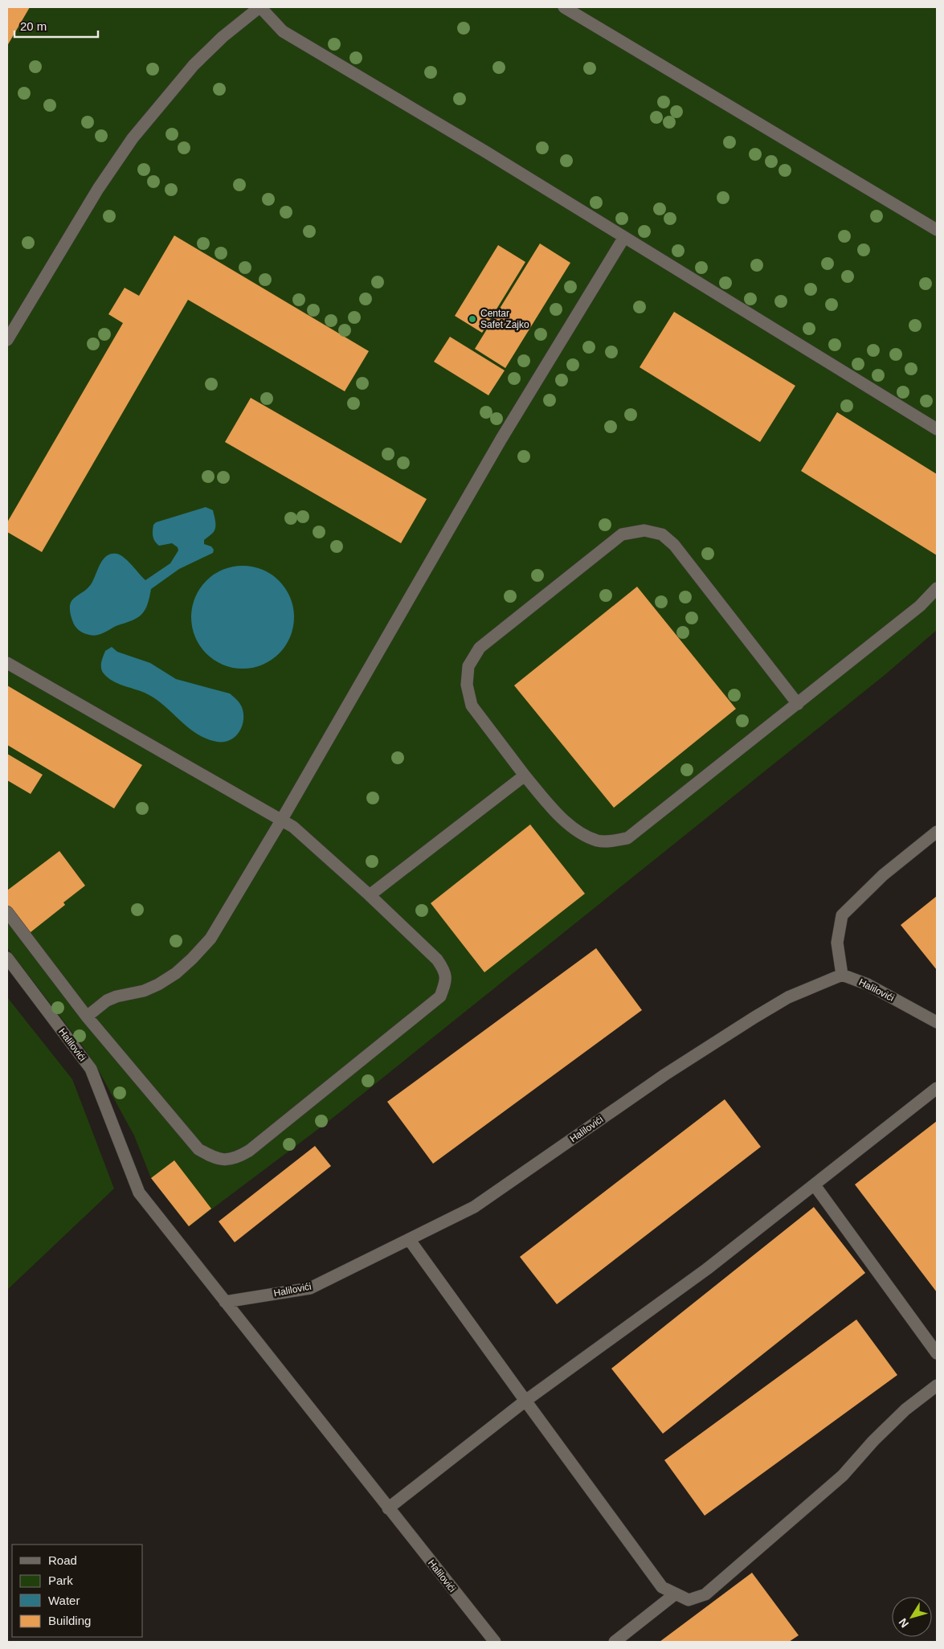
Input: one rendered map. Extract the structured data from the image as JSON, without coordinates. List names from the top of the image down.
{
  "streets": {
    "street": ["Halilovići"]
  },
  "places": ["Centar Safet Zajko"],
  "legend": [
    "Road",
    "Park",
    "Water",
    "Building"
  ],
  "scale_bar": "20 m",
  "north": "bottom left"
}
